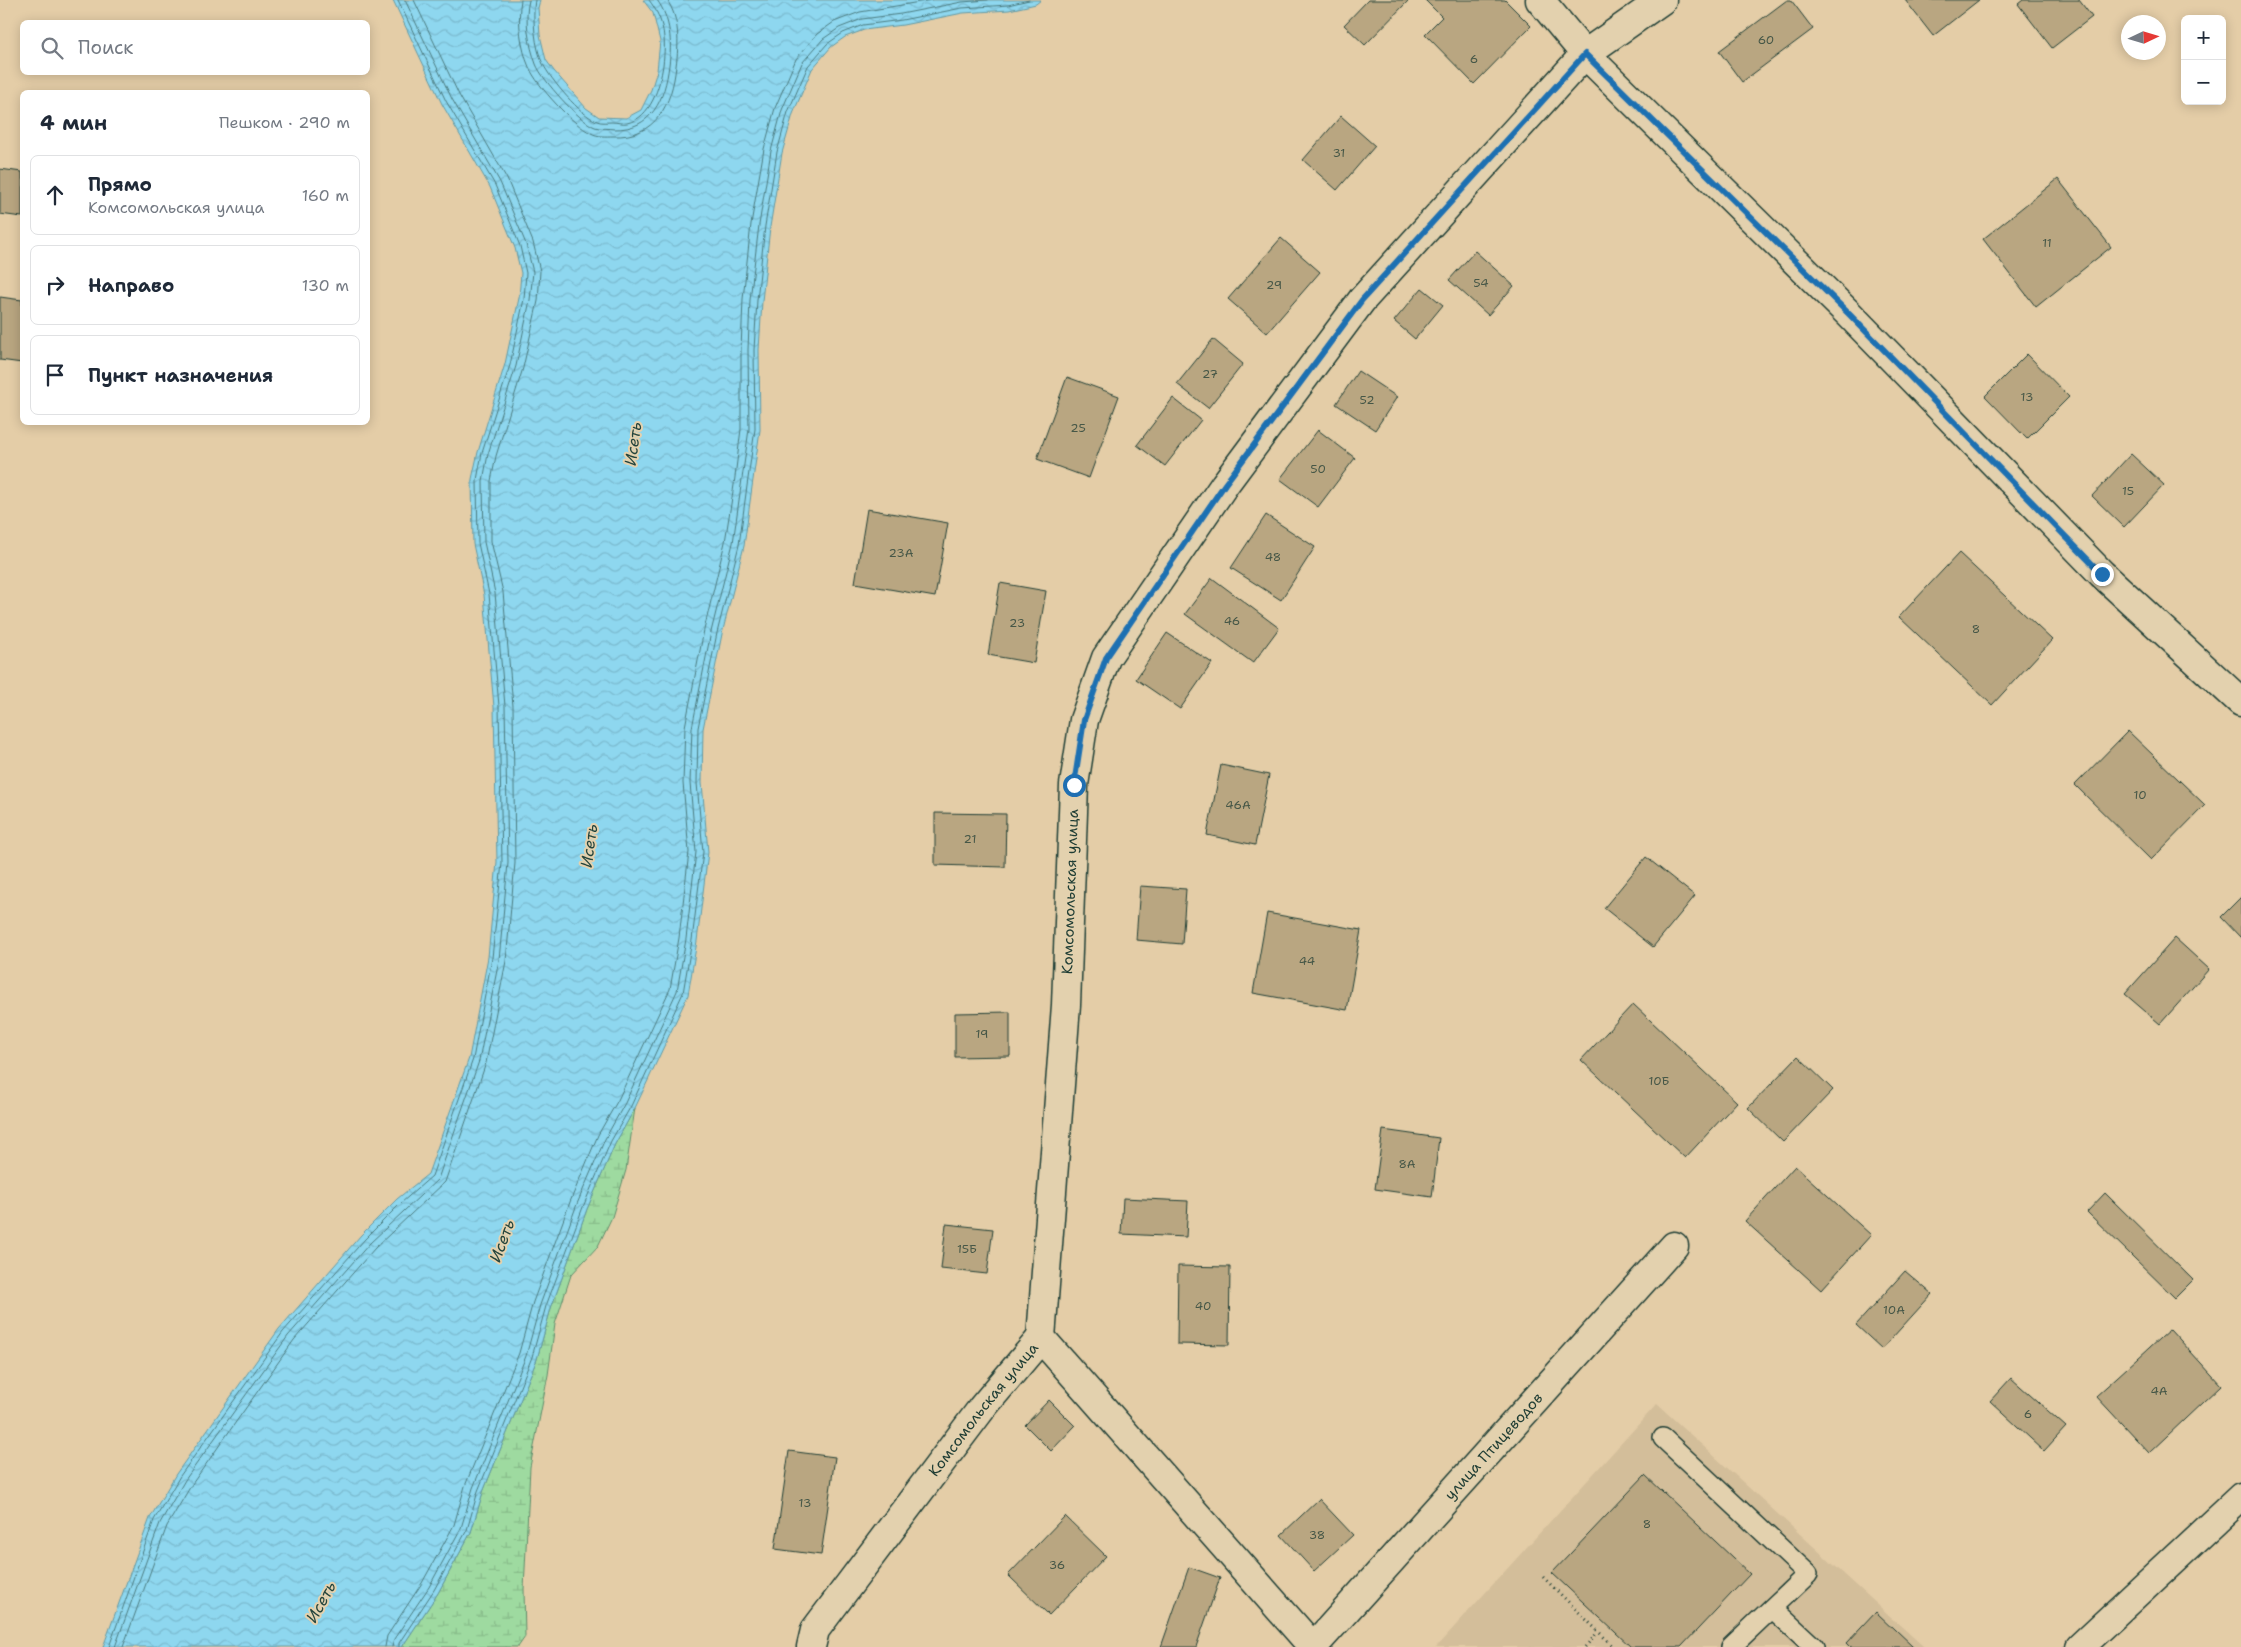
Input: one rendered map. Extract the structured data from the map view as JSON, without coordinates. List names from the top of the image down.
{
  "streets": {
    "street": ["Комсомольская улица", "улица Птицеводов"]
  },
  "water": ["Исеть"],
  "house_numbers": [
    "60",
    "6",
    "31",
    "11",
    "54",
    "29",
    "27",
    "13",
    "52",
    "25",
    "50",
    "15",
    "23А",
    "48",
    "46",
    "23",
    "8",
    "10",
    "46А",
    "21",
    "44",
    "19",
    "10Б",
    "8А",
    "15Б",
    "40",
    "10А",
    "4А",
    "6",
    "13",
    "8",
    "38",
    "36"
  ],
  "north": "right",
  "page": {
    "map_buttons": ["+", "−"],
    "search": "Поиск",
    "heading": ["4 мин", "Пешком · 290 m"],
    "list": [
      ["Прямо", "Комсомольская улица", "160 m"],
      ["Направо", "130 m"],
      "Пункт назначения"
    ]
  }
}
